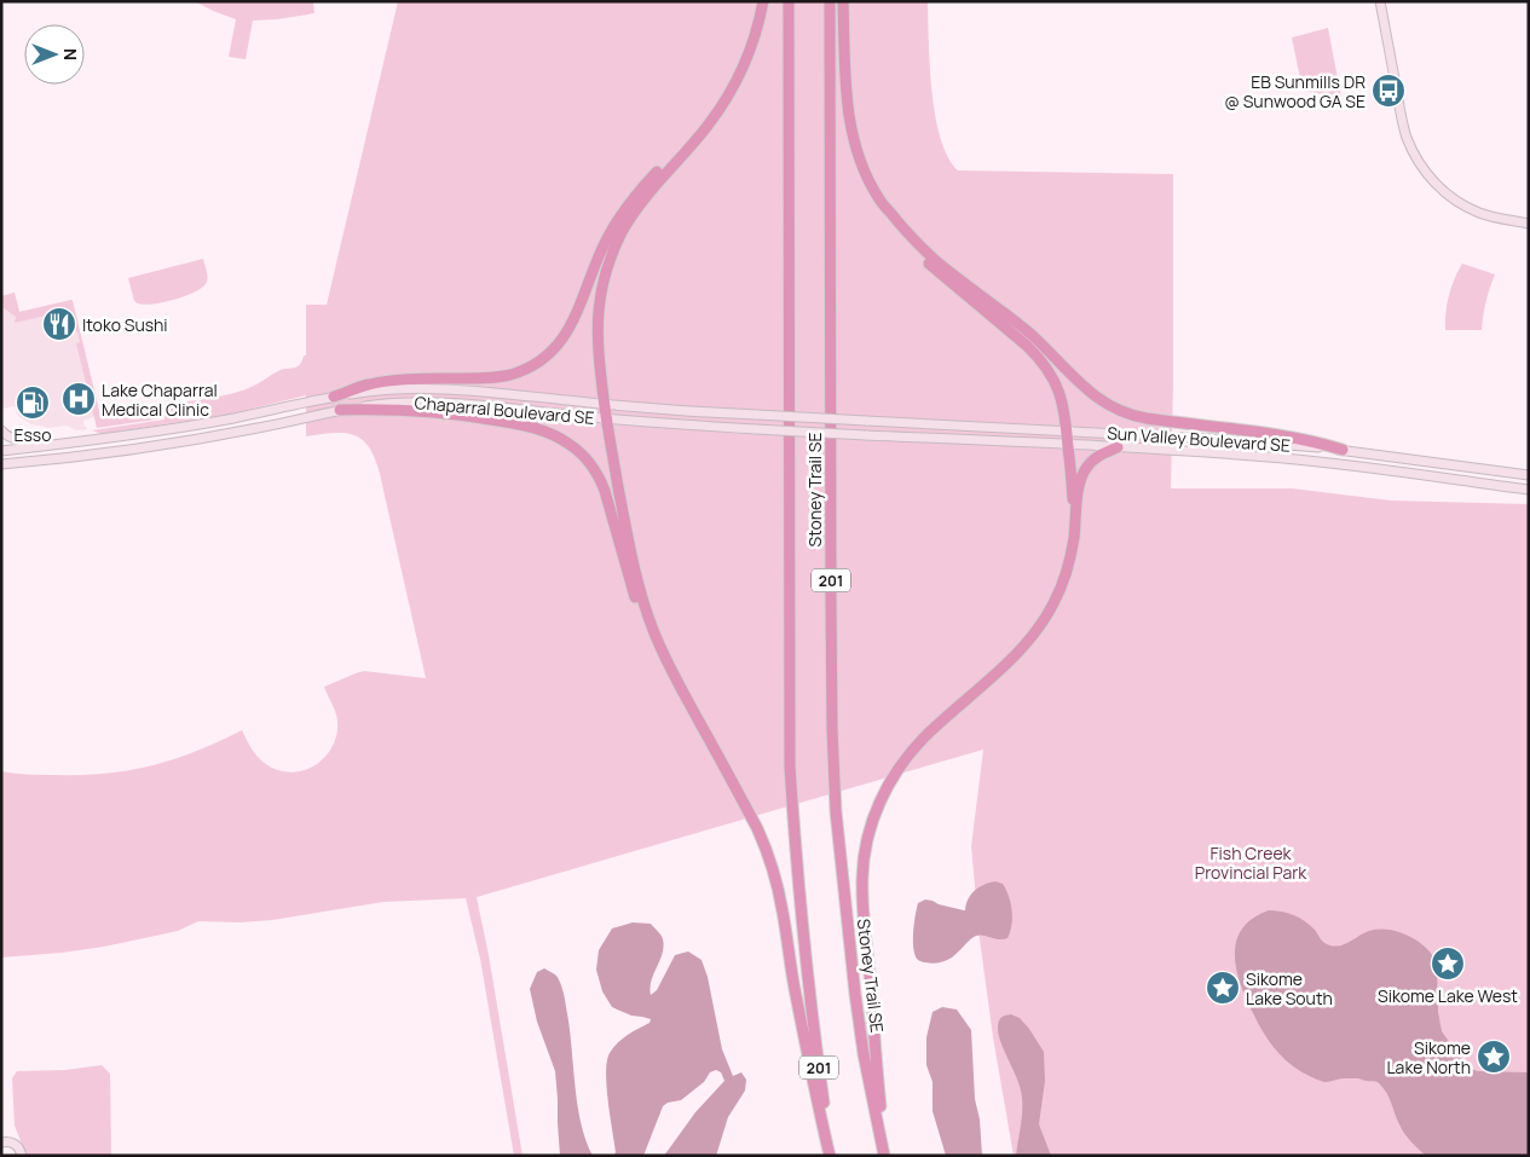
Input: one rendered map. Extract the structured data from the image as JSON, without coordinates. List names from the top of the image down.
{
  "streets": {
    "highway": ["Stoney Trail SE", "201"],
    "main road": ["Chaparral Boulevard SE", "Sun Valley Boulevard SE"]
  },
  "crossings": [
    ["Chaparral Boulevard SE", "Sun Valley Boulevard SE"]
  ],
  "parks": ["Fish Creek Provincial Park"],
  "places": {
    "bus stop": ["EB Sunmills DR @ Sunwood GA SE"],
    "restaurant": ["Itoko Sushi"],
    "hospital": ["Lake Chaparral Medical Clinic"],
    "fuel station": ["Esso"],
    "place": ["Sikome Lake West", "Sikome Lake South", "Sikome Lake North"]
  },
  "north": "right"
}
